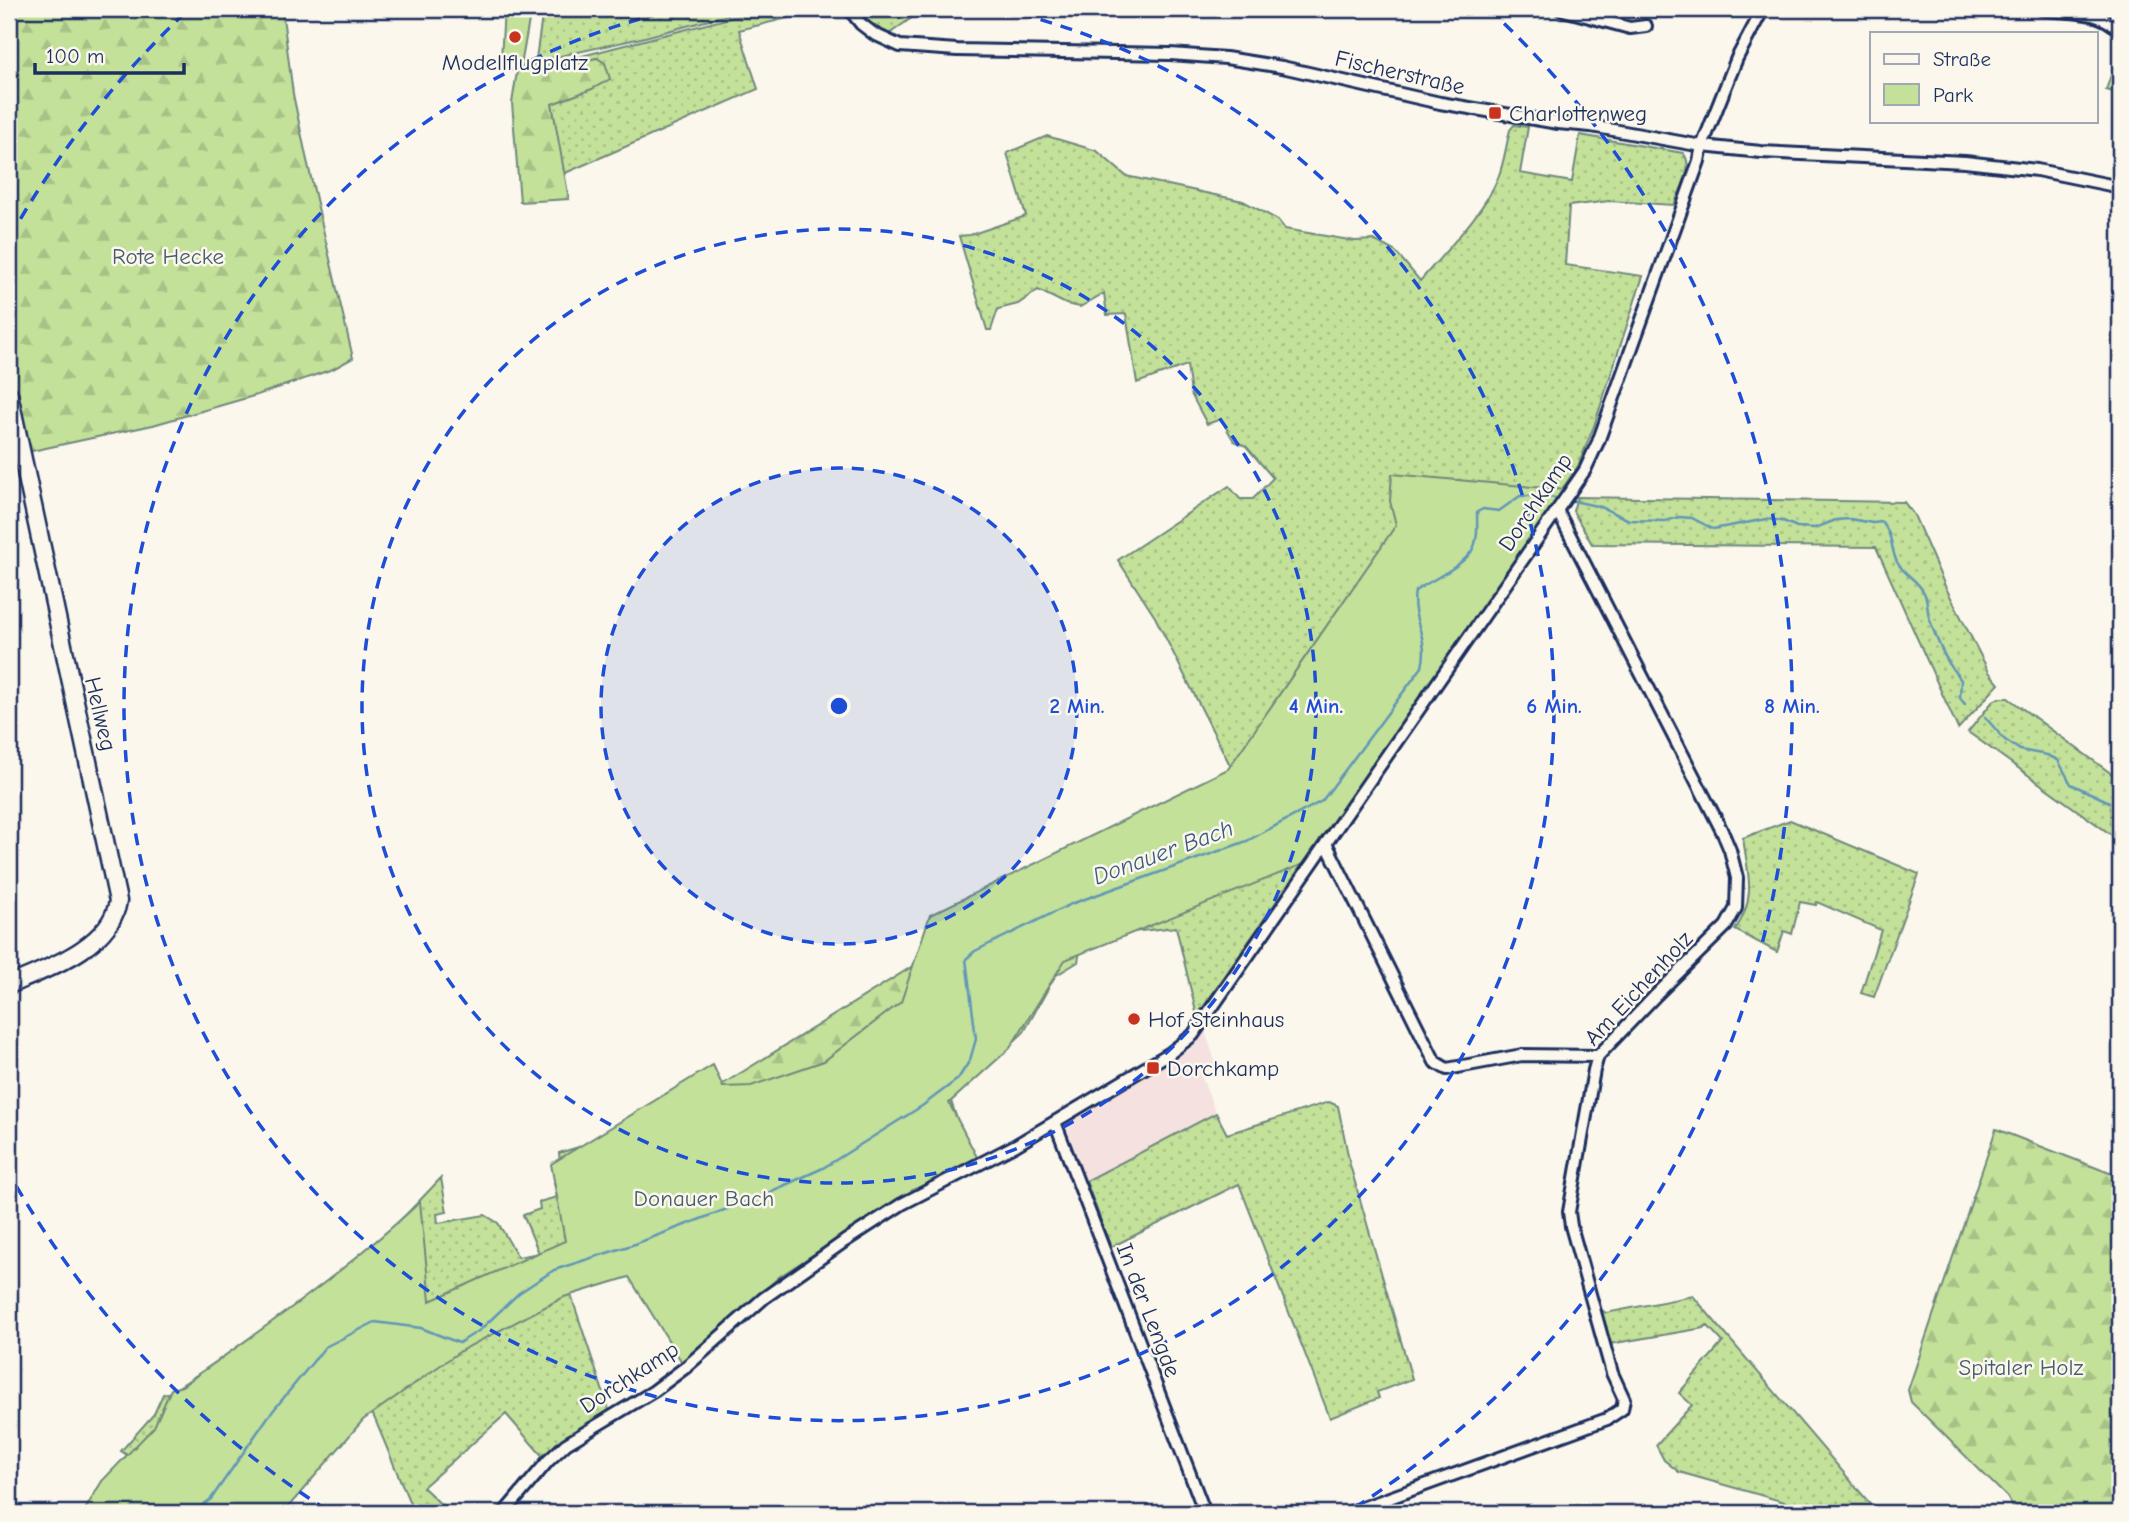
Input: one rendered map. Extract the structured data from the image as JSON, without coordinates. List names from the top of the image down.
{
  "streets": {
    "street": [
      "Fischerstraße",
      "Dorchkamp",
      "Hellweg",
      "Am Eichenholz",
      "In der Lengde"
    ]
  },
  "crossings": [
    ["Fischerstraße", "Dorchkamp"],
    ["Dorchkamp", "Am Eichenholz"],
    ["Dorchkamp", "In der Lengde"]
  ],
  "water": ["Donauer Bach"],
  "parks": ["Rote Hecke", "Donauer Bach", "Spitaler Holz"],
  "places": {
    "other": ["Modellflugplatz", "Hof Steinhaus"],
    "transit": ["Charlottenweg", "Dorchkamp"]
  },
  "legend": ["Straße", "Park"],
  "scale_bar": "100 m",
  "rings": [
    "2 Min.",
    "4 Min.",
    "6 Min.",
    "8 Min."
  ]
}
